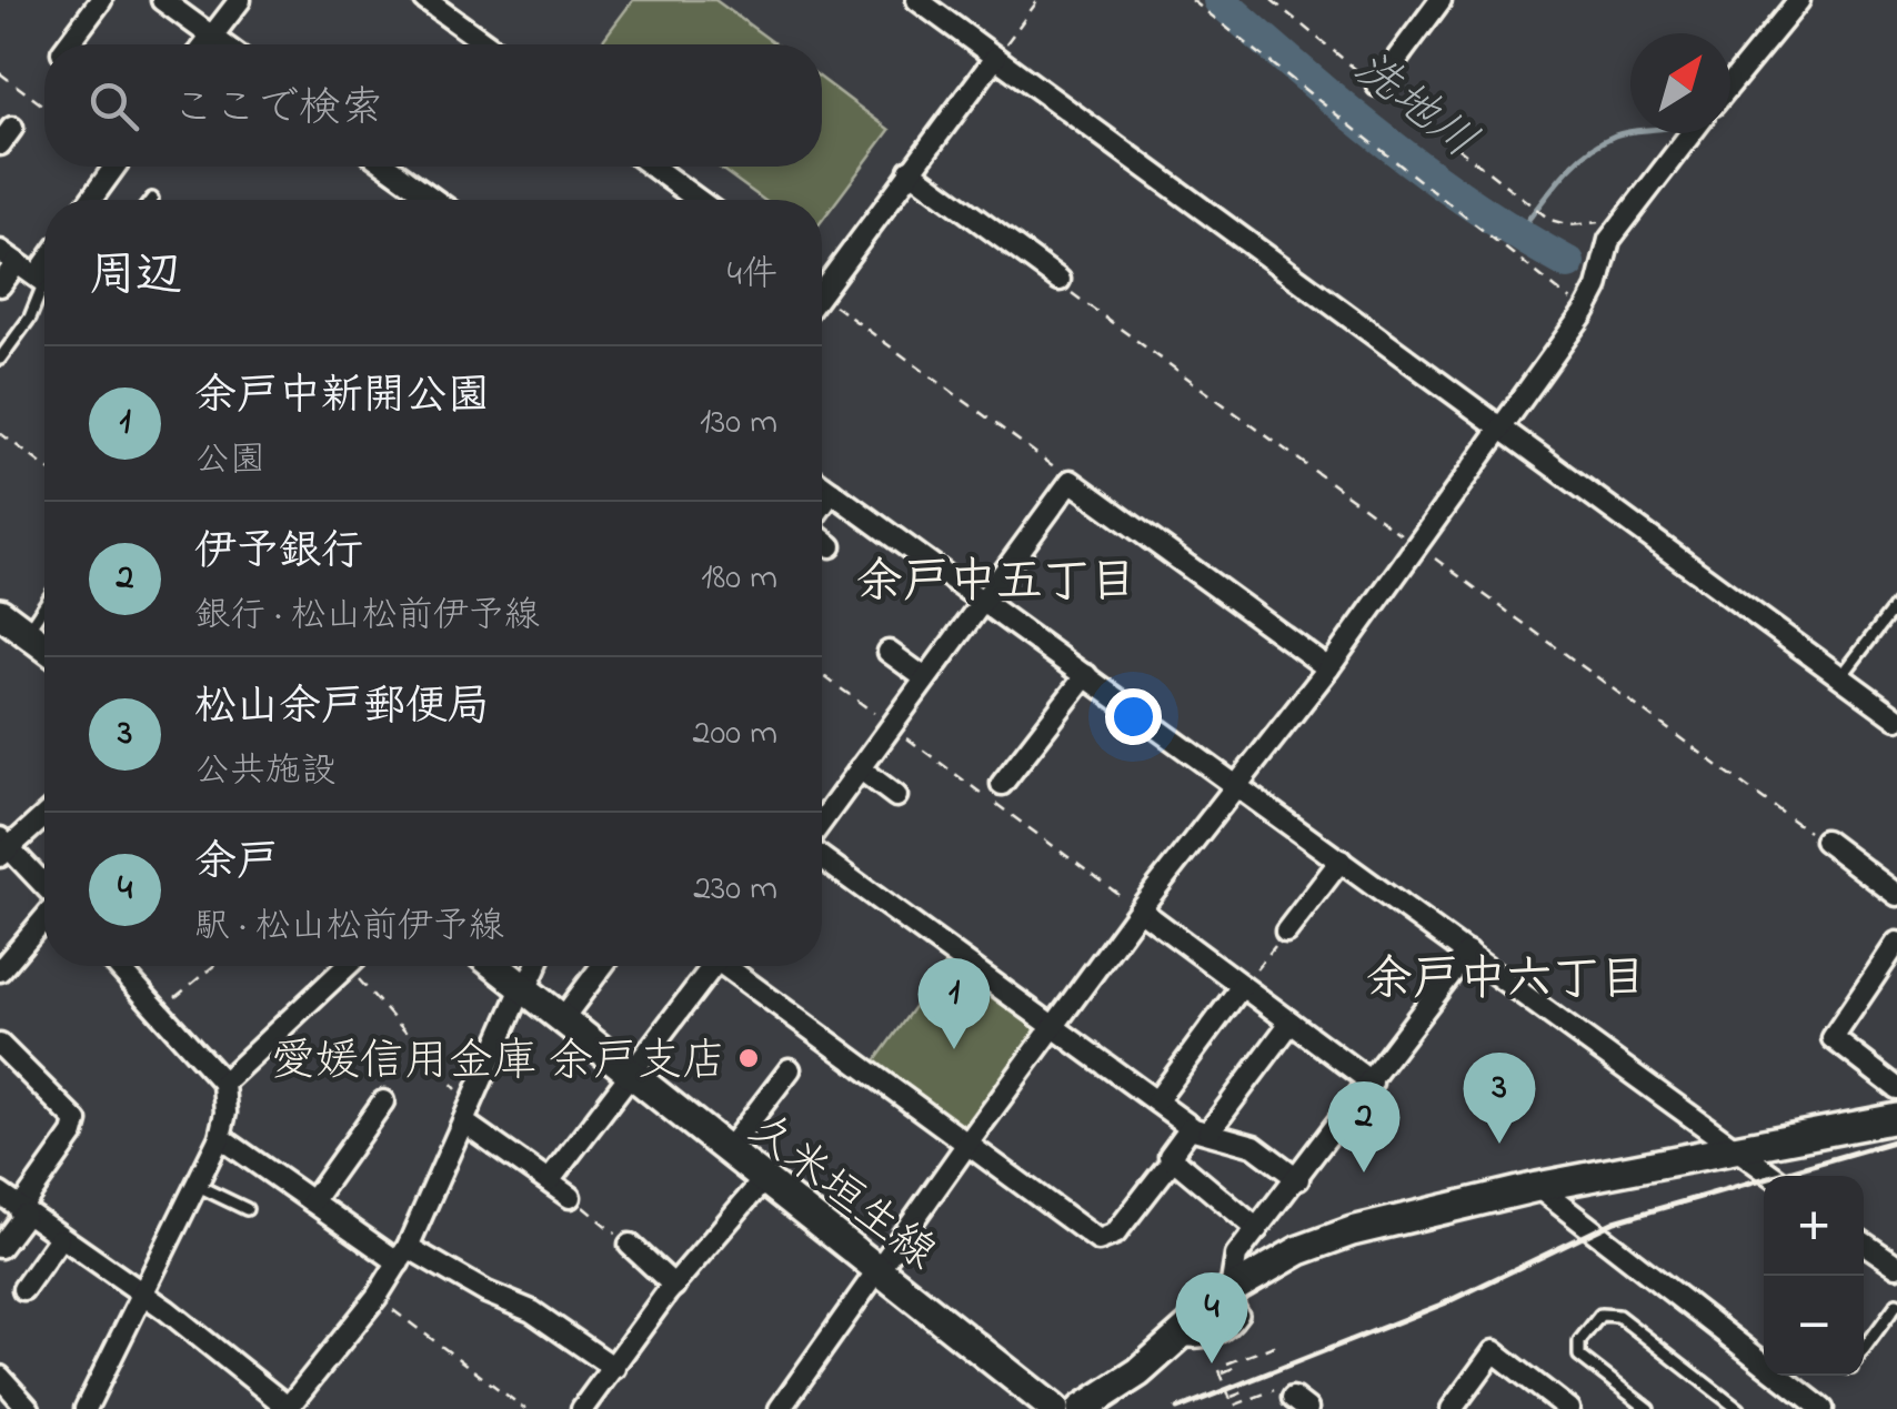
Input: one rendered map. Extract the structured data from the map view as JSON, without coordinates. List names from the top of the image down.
{
  "streets": {
    "main road": ["久米垣生線"]
  },
  "districts": ["余戸中五丁目", "余戸中六丁目"],
  "water": ["洗地川"],
  "places": ["愛媛信用金庫 余戸支店"],
  "north": "top right",
  "page": {
    "search": "ここで検索",
    "heading": ["周辺", "4件"],
    "list": [
      {
        "mark": "1",
        "name": "余戸中新開公園",
        "note": "公園",
        "value": "130 m"
      },
      {
        "mark": "2",
        "name": "伊予銀行",
        "note": "銀行 · 松山松前伊予線",
        "value": "180 m"
      },
      {
        "mark": "3",
        "name": "松山余戸郵便局",
        "note": "公共施設",
        "value": "200 m"
      },
      {
        "mark": "4",
        "name": "余戸",
        "note": "駅 · 松山松前伊予線",
        "value": "230 m"
      }
    ],
    "pins": [
      "1",
      "3",
      "2",
      "4"
    ],
    "map_buttons": ["+", "−"]
  }
}
